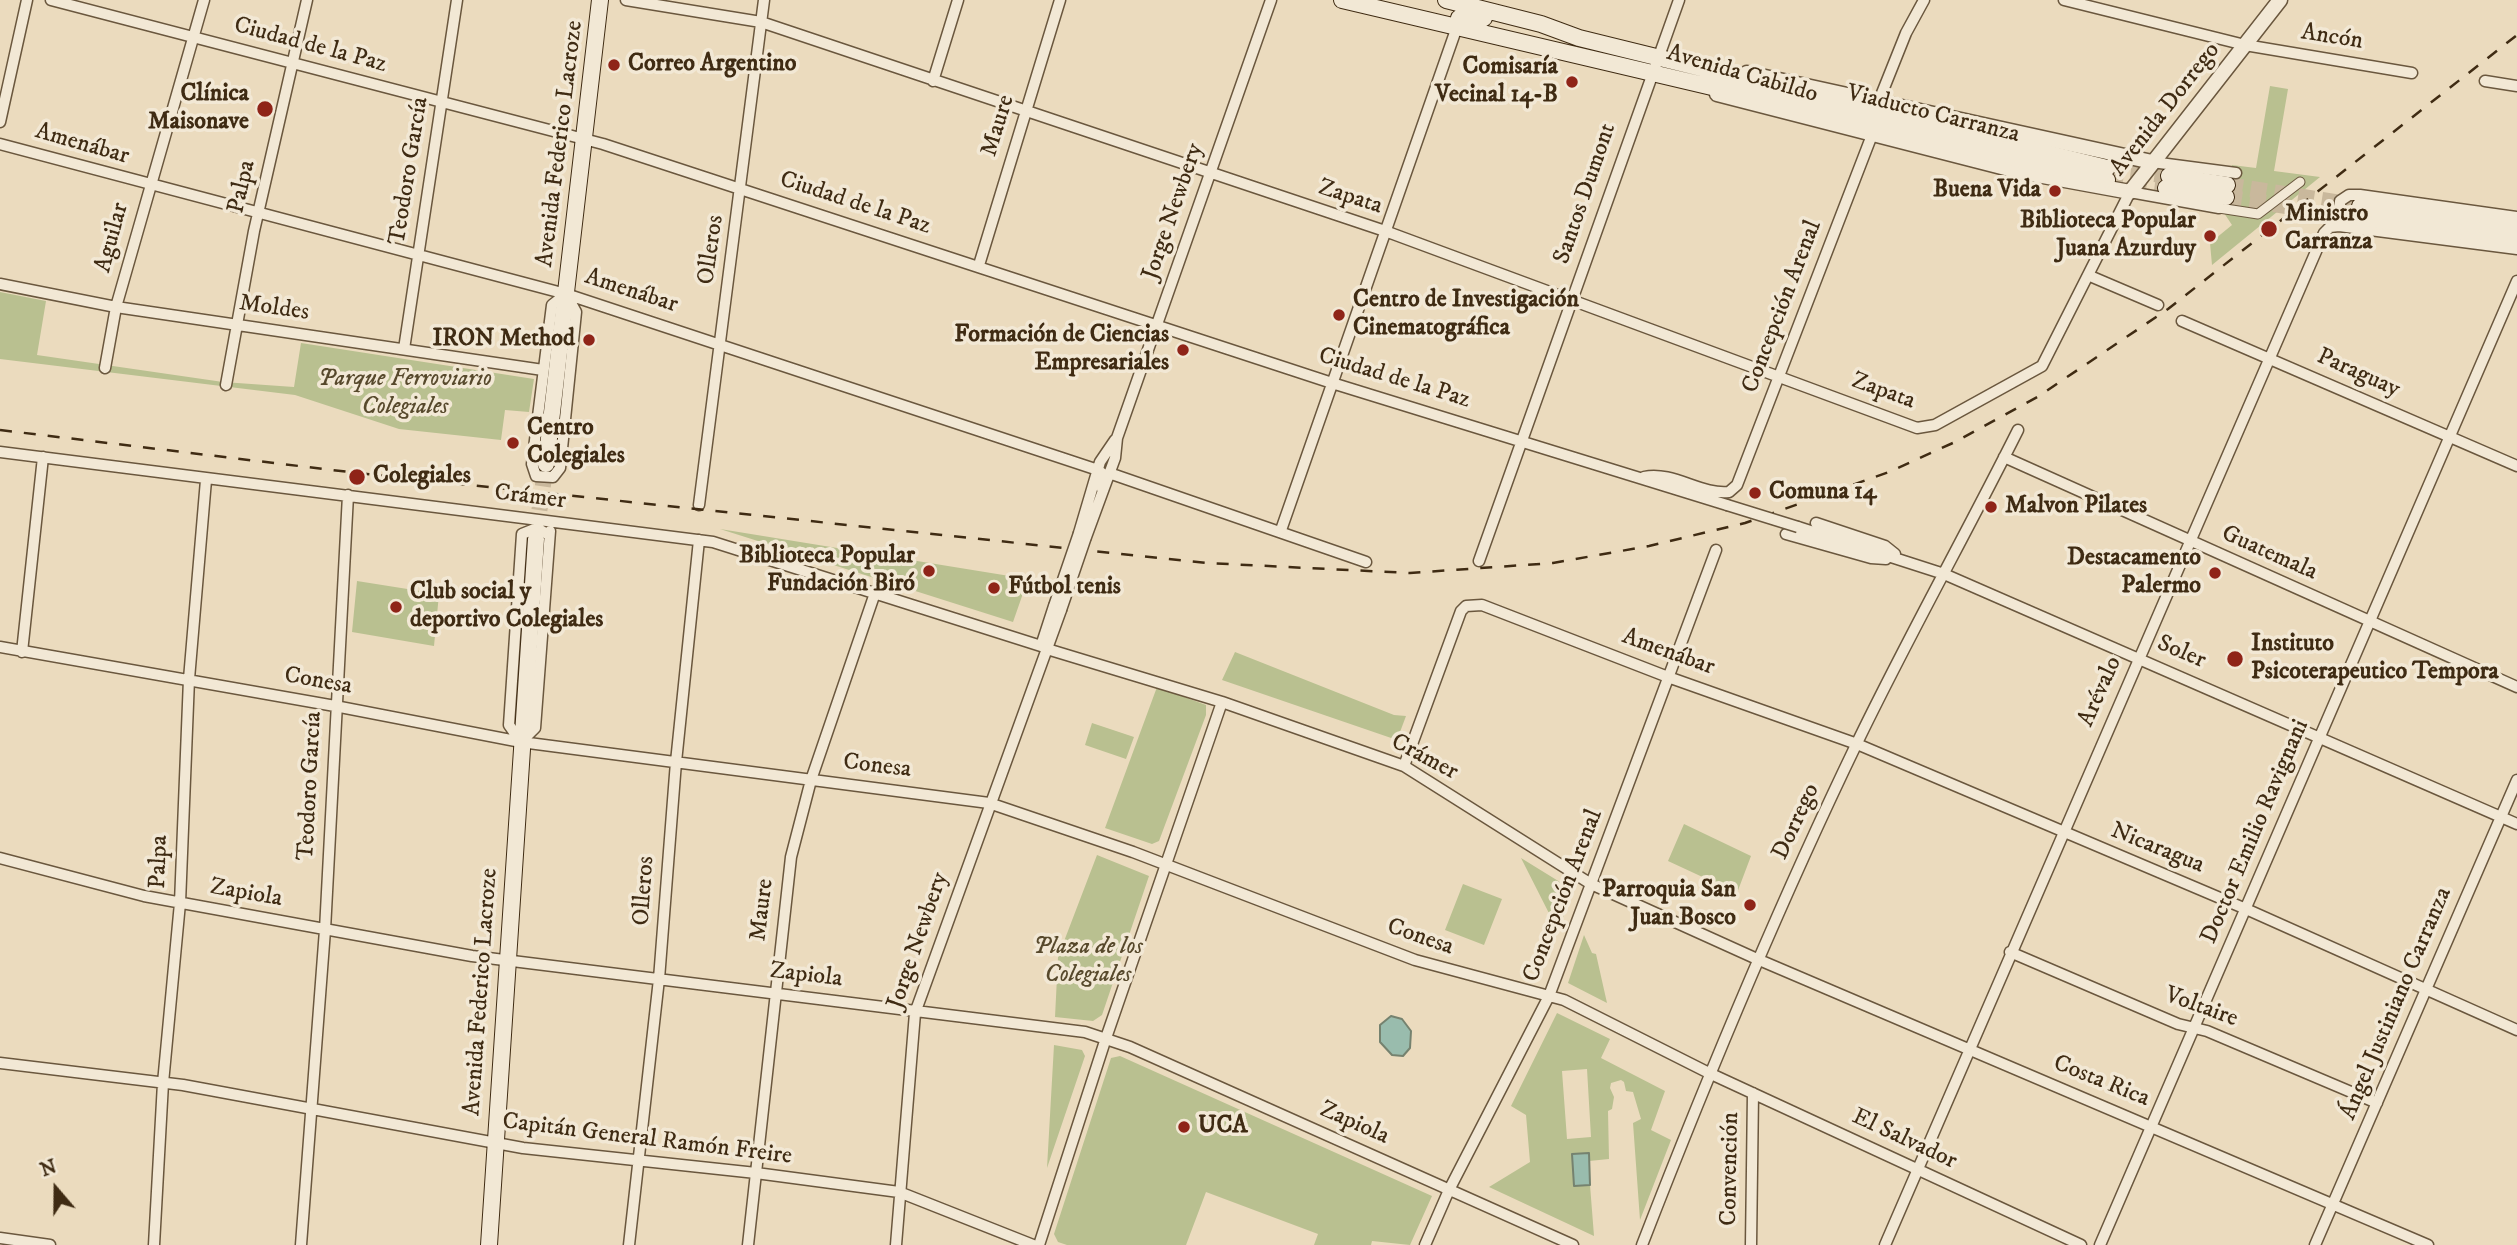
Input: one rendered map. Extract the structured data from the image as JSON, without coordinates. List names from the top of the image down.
{
  "streets": {
    "main road": ["Avenida Cabildo", "Viaducto Carranza", "Avenida Federico Lacroze"],
    "street": [
      "Ancón",
      "Ciudad de la Paz",
      "Avenida Dorrego",
      "Maure",
      "Amenábar",
      "Teodoro García",
      "Palpa",
      "Santos Dumont",
      "Zapata",
      "Jorge Newbery",
      "Aguilar",
      "Olleros",
      "Concepción Arenal",
      "Moldes",
      "Paraguay",
      "Crámer",
      "Guatemala",
      "Soler",
      "Conesa",
      "Arévalo",
      "Dorrego",
      "Doctor Emilio Ravignani",
      "Nicaragua",
      "Zapiola",
      "Ángel Justiniano Carranza",
      "Voltaire",
      "Costa Rica",
      "Capitán General Ramón Freire",
      "El Salvador",
      "Convención"
    ]
  },
  "crossings": [
    ["Ancón", "Avenida Dorrego"],
    ["Ciudad de la Paz", "Maure"],
    ["Ciudad de la Paz", "Avenida Federico Lacroze"],
    ["Ciudad de la Paz", "Teodoro García"],
    ["Ciudad de la Paz", "Palpa"],
    ["Ciudad de la Paz", "Santos Dumont"],
    ["Ciudad de la Paz", "Jorge Newbery"],
    ["Ciudad de la Paz", "Aguilar"],
    ["Ciudad de la Paz", "Olleros"],
    ["Ciudad de la Paz", "Concepción Arenal"],
    ["Ciudad de la Paz", "Soler"],
    ["Ciudad de la Paz", "Dorrego"],
    ["Avenida Cabildo", "Avenida Dorrego"],
    ["Avenida Cabildo", "Viaducto Carranza"],
    ["Avenida Cabildo", "Santos Dumont"],
    ["Avenida Cabildo", "Concepción Arenal"],
    ["Avenida Dorrego", "Zapata"],
    ["Viaducto Carranza", "Santos Dumont"],
    ["Maure", "Zapata"],
    ["Maure", "Crámer"],
    ["Maure", "Conesa"],
    ["Maure", "Zapiola"],
    ["Maure", "Capitán General Ramón Freire"],
    ["Avenida Federico Lacroze", "Amenábar"],
    ["Avenida Federico Lacroze", "Moldes"],
    ["Avenida Federico Lacroze", "Crámer"],
    ["Avenida Federico Lacroze", "Conesa"],
    ["Avenida Federico Lacroze", "Zapiola"],
    ["Avenida Federico Lacroze", "Capitán General Ramón Freire"],
    ["Amenábar", "Teodoro García"],
    ["Amenábar", "Palpa"],
    ["Amenábar", "Jorge Newbery"],
    ["Amenábar", "Aguilar"],
    ["Amenábar", "Olleros"],
    ["Amenábar", "Concepción Arenal"],
    ["Amenábar", "Crámer"],
    ["Amenábar", "Dorrego"],
    ["Amenábar", "Nicaragua"],
    ["Teodoro García", "Moldes"],
    ["Teodoro García", "Crámer"],
    ["Teodoro García", "Conesa"],
    ["Teodoro García", "Zapiola"],
    ["Teodoro García", "Capitán General Ramón Freire"],
    ["Palpa", "Moldes"],
    ["Palpa", "Crámer"],
    ["Palpa", "Conesa"],
    ["Palpa", "Zapiola"],
    ["Palpa", "Capitán General Ramón Freire"],
    ["Santos Dumont", "Zapata"],
    ["Zapata", "Jorge Newbery"],
    ["Zapata", "Olleros"],
    ["Zapata", "Concepción Arenal"],
    ["Jorge Newbery", "Crámer"],
    ["Jorge Newbery", "Conesa"],
    ["Jorge Newbery", "Zapiola"],
    ["Jorge Newbery", "Capitán General Ramón Freire"],
    ["Aguilar", "Moldes"],
    ["Olleros", "Crámer"],
    ["Olleros", "Conesa"],
    ["Olleros", "Zapiola"],
    ["Olleros", "Capitán General Ramón Freire"],
    ["Concepción Arenal", "Crámer"],
    ["Concepción Arenal", "Conesa"],
    ["Concepción Arenal", "Zapiola"],
    ["Paraguay", "Arévalo"],
    ["Paraguay", "Doctor Emilio Ravignani"],
    ["Crámer", "Dorrego"],
    ["Crámer", "Costa Rica"],
    ["Guatemala", "Arévalo"],
    ["Guatemala", "Dorrego"],
    ["Guatemala", "Doctor Emilio Ravignani"],
    ["Soler", "Arévalo"],
    ["Soler", "Dorrego"],
    ["Soler", "Doctor Emilio Ravignani"],
    ["Soler", "Ángel Justiniano Carranza"],
    ["Conesa", "Dorrego"],
    ["Conesa", "El Salvador"],
    ["Arévalo", "Nicaragua"],
    ["Arévalo", "Voltaire"],
    ["Arévalo", "Costa Rica"],
    ["Arévalo", "El Salvador"],
    ["Dorrego", "Nicaragua"],
    ["Dorrego", "Costa Rica"],
    ["Dorrego", "El Salvador"],
    ["Doctor Emilio Ravignani", "Nicaragua"],
    ["Doctor Emilio Ravignani", "Voltaire"],
    ["Doctor Emilio Ravignani", "Costa Rica"],
    ["Nicaragua", "Ángel Justiniano Carranza"],
    ["Ángel Justiniano Carranza", "Voltaire"],
    ["Ángel Justiniano Carranza", "Costa Rica"],
    ["El Salvador", "Convención"]
  ],
  "parks": ["Parque Ferroviario Colegiales", "Plaza de los Colegiales"],
  "places": [
    "Correo Argentino",
    "Comisaría Vecinal 14-B",
    "Clínica Maisonave",
    "Buena Vida",
    "Ministro Carranza",
    "Biblioteca Popular Juana Azurduy",
    "Centro de Investigación Cinematográfica",
    "IRON Method",
    "Formación de Ciencias Empresariales",
    "Centro Colegiales",
    "Colegiales",
    "Comuna 14",
    "Malvon Pilates",
    "Biblioteca Popular Fundación Biró",
    "Destacamento Palermo",
    "Fútbol tenis",
    "Club social y deportivo Colegiales",
    "Instituto Psicoterapeutico Tempora",
    "Parroquia San Juan Bosco",
    "UCA"
  ],
  "north": "top"
}
